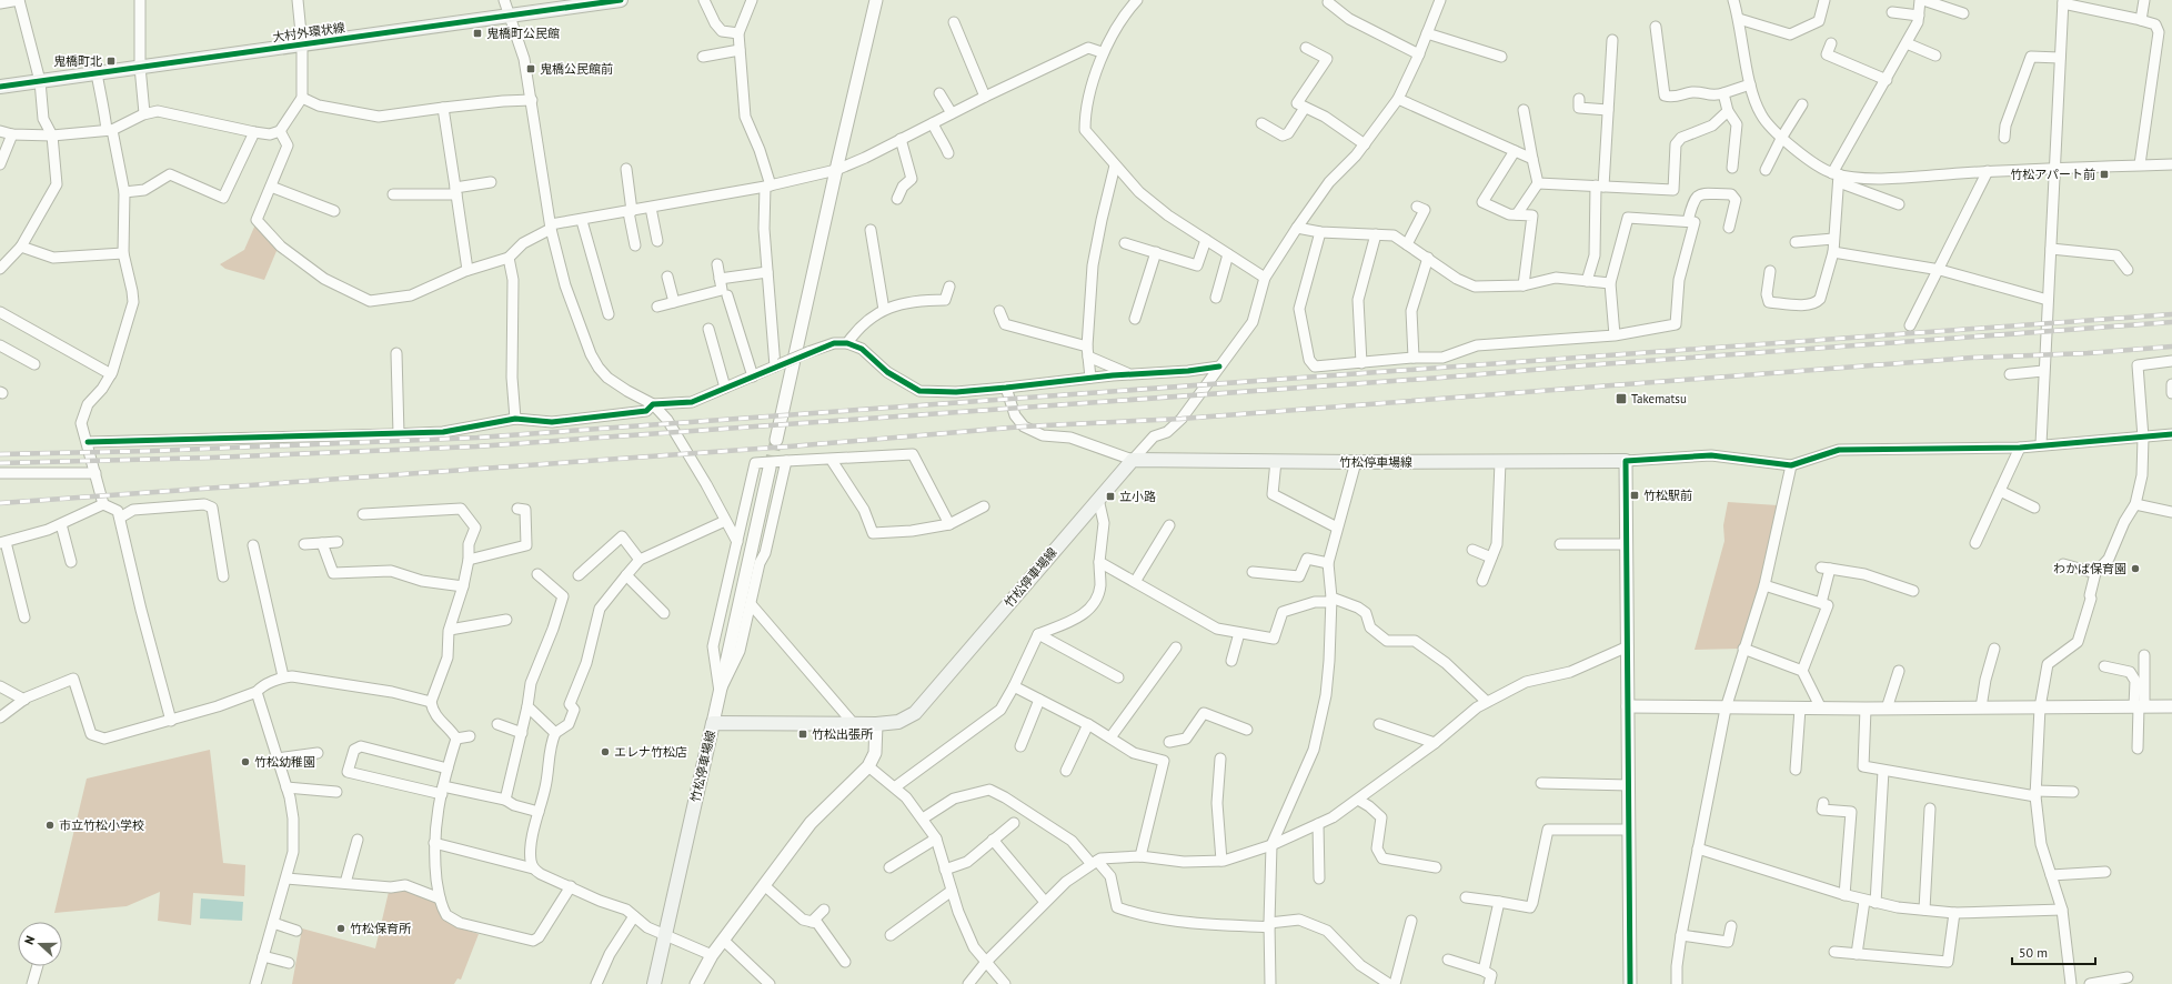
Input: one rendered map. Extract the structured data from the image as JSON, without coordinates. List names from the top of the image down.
{
  "streets": {
    "main road": ["大村外環状線", "竹松停車場線"]
  },
  "places": {
    "transit": [
      "鬼橋町公民館",
      "鬼橋町北",
      "鬼橋公民館前",
      "竹松アパート前",
      "Takematsu",
      "竹松駅前",
      "立小路",
      "竹松出張所"
    ],
    "other": [
      "わかば保育園",
      "エレナ竹松店",
      "竹松幼稚園",
      "市立竹松小学校",
      "竹松保育所"
    ]
  },
  "scale_bar": "50 m",
  "north": "left"
}
